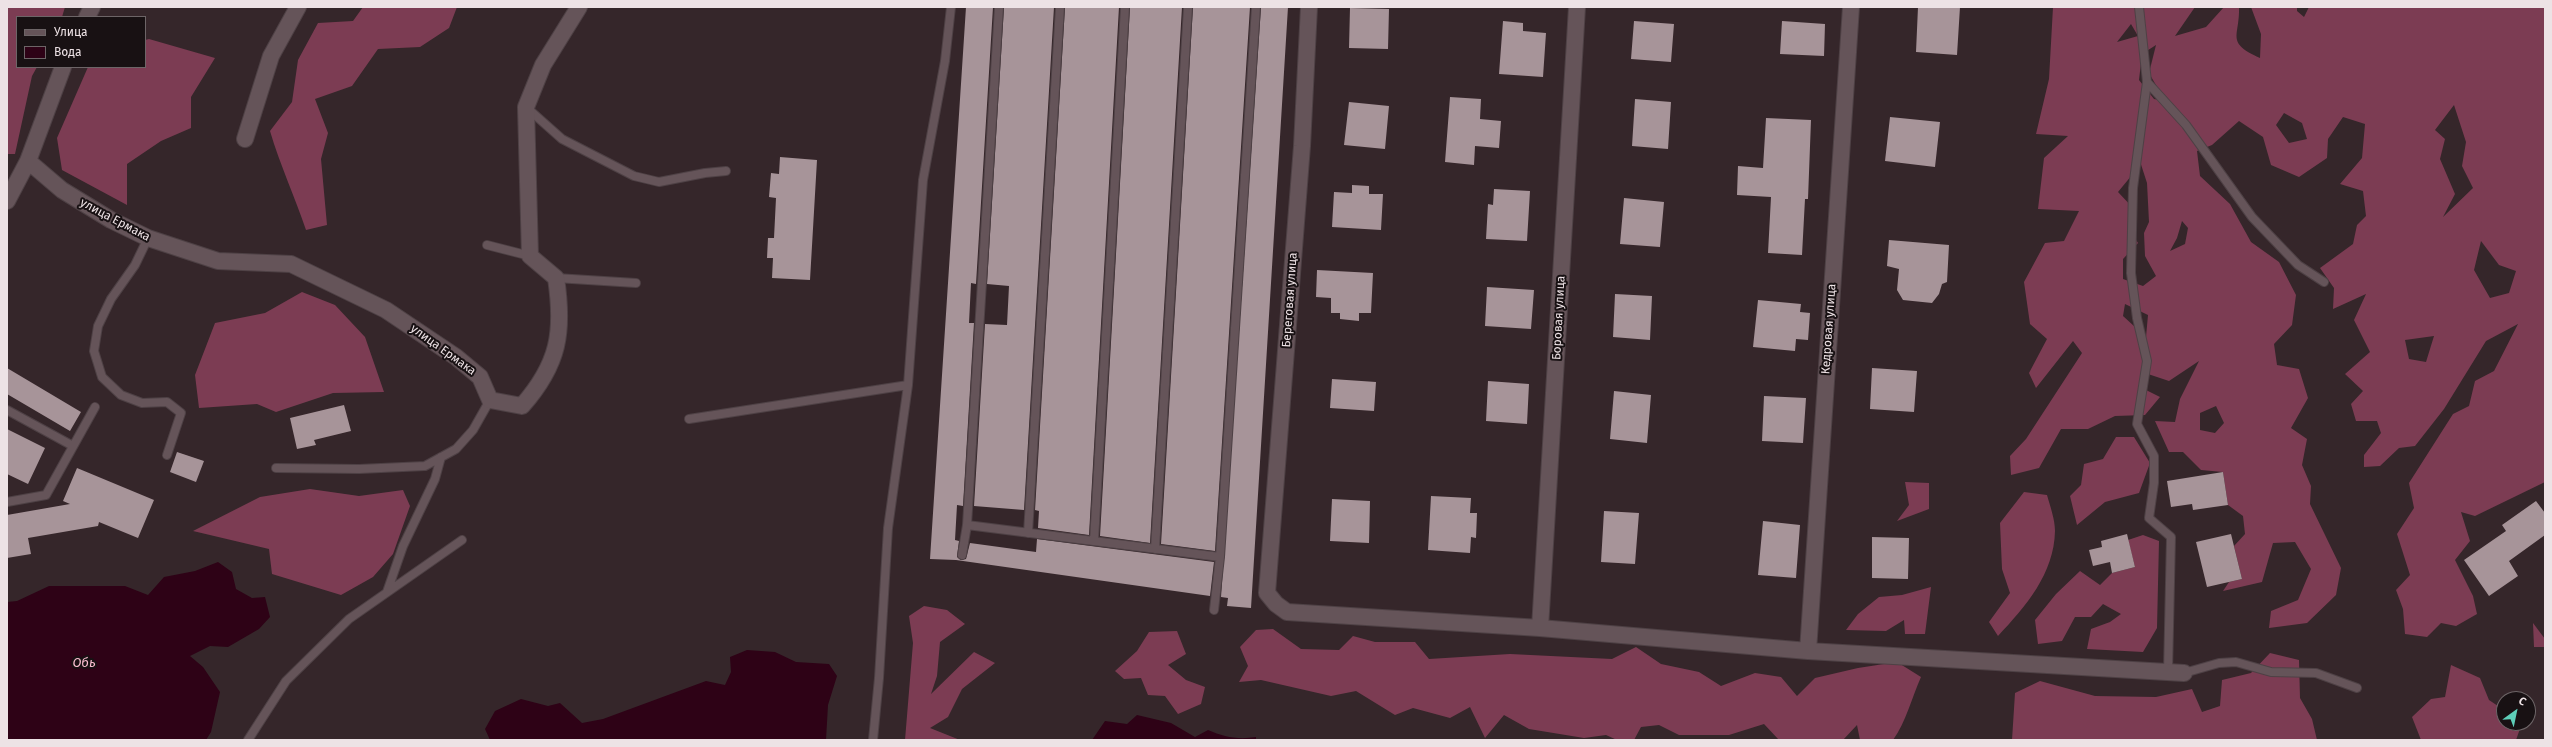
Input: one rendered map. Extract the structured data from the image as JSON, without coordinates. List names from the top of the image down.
{
  "streets": {
    "street": [
      "улица Ермака",
      "Береговая улица",
      "Боровая улица",
      "Кедровая улица"
    ]
  },
  "crossings": [
    ["Береговая улица", "Боровая улица"]
  ],
  "water": ["Обь"],
  "legend": ["Улица", "Вода"],
  "north": "top right"
}
